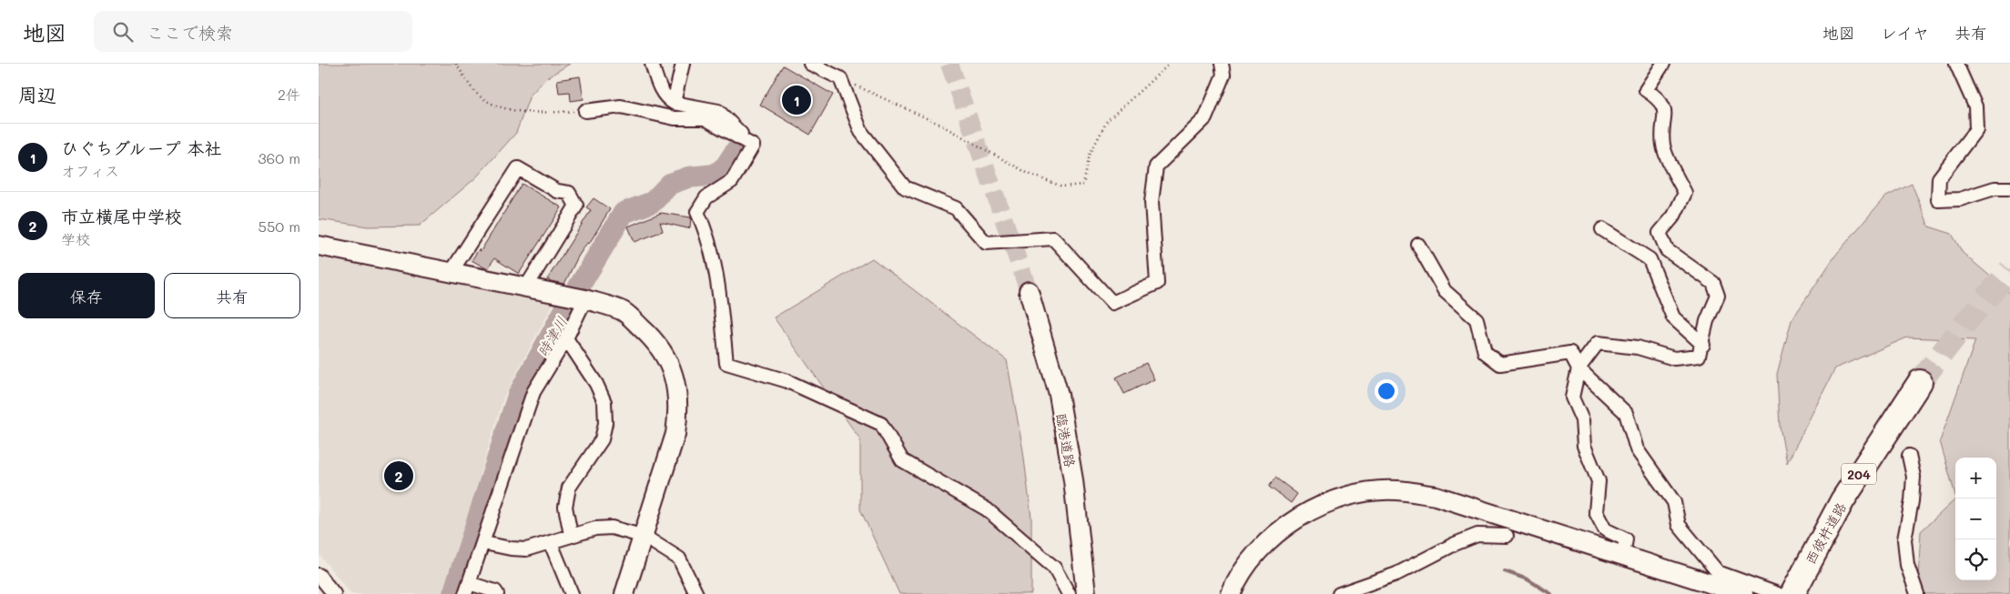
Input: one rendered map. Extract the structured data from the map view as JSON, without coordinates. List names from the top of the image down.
{
  "streets": {
    "highway": ["204", "西彼杵道路"],
    "street": ["臨港道路"]
  },
  "water": ["時津川"],
  "page": {
    "header": "地図",
    "search": "ここで検索",
    "nav": ["地図", "レイヤ", "共有"],
    "heading": ["周辺", "2件"],
    "pins": ["1", "2"],
    "list": [
      {
        "mark": "1",
        "name": "ひぐちグループ 本社",
        "note": "オフィス",
        "value": "360 m"
      },
      {
        "mark": "2",
        "name": "市立横尾中学校",
        "note": "学校",
        "value": "550 m"
      }
    ],
    "buttons": ["保存", "共有"],
    "map_buttons": ["+", "−"]
  }
}
